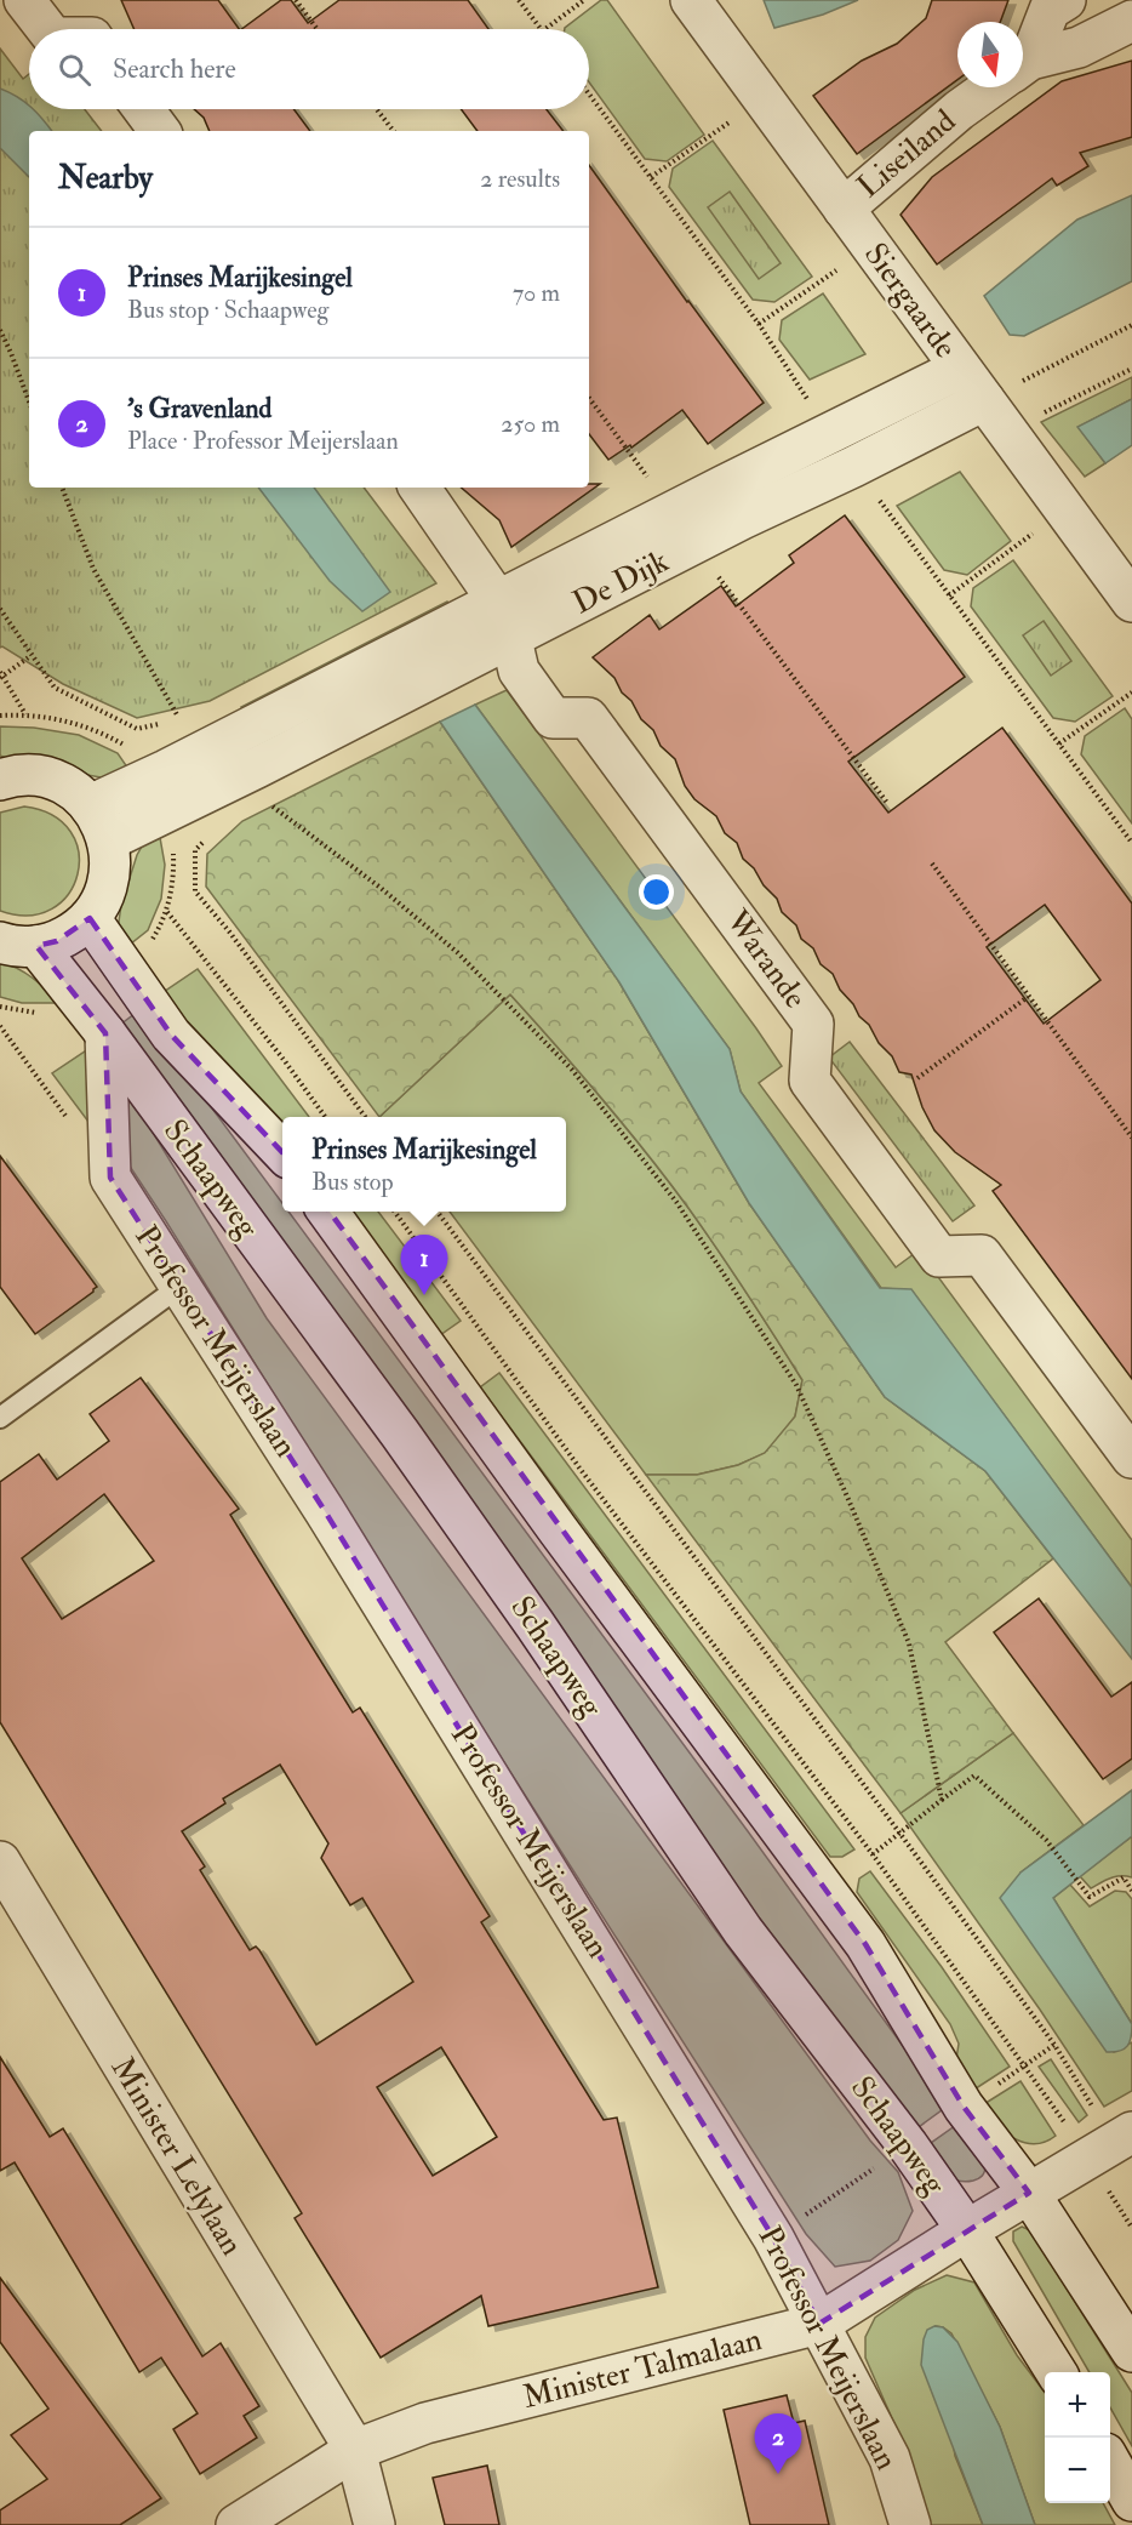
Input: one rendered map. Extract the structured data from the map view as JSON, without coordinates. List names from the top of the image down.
{
  "streets": {
    "street": [
      "Liseiland",
      "Siergaarde",
      "De Dijk",
      "Warande",
      "Schaapweg",
      "Professor Meijerslaan",
      "Minister Lelylaan",
      "Minister Talmalaan"
    ]
  },
  "crossings": [
    ["Liseiland", "Siergaarde"],
    ["Siergaarde", "De Dijk"],
    ["De Dijk", "Warande"],
    ["Schaapweg", "Professor Meijerslaan"],
    ["Schaapweg", "Minister Talmalaan"],
    ["Professor Meijerslaan", "Minister Talmalaan"],
    ["Minister Lelylaan", "Minister Talmalaan"]
  ],
  "north": "bottom",
  "page": {
    "search": "Search here",
    "heading": ["Nearby", "2 results"],
    "list": [
      {
        "mark": "1",
        "name": "Prinses Marijkesingel",
        "note": "Bus stop · Schaapweg",
        "value": "70 m"
      },
      {
        "mark": "2",
        "name": "'s Gravenland",
        "note": "Place · Professor Meijerslaan",
        "value": "250 m"
      }
    ],
    "popup": ["Prinses Marijkesingel", "Bus stop"],
    "pins": ["1", "2"],
    "map_buttons": ["+", "−"]
  }
}
